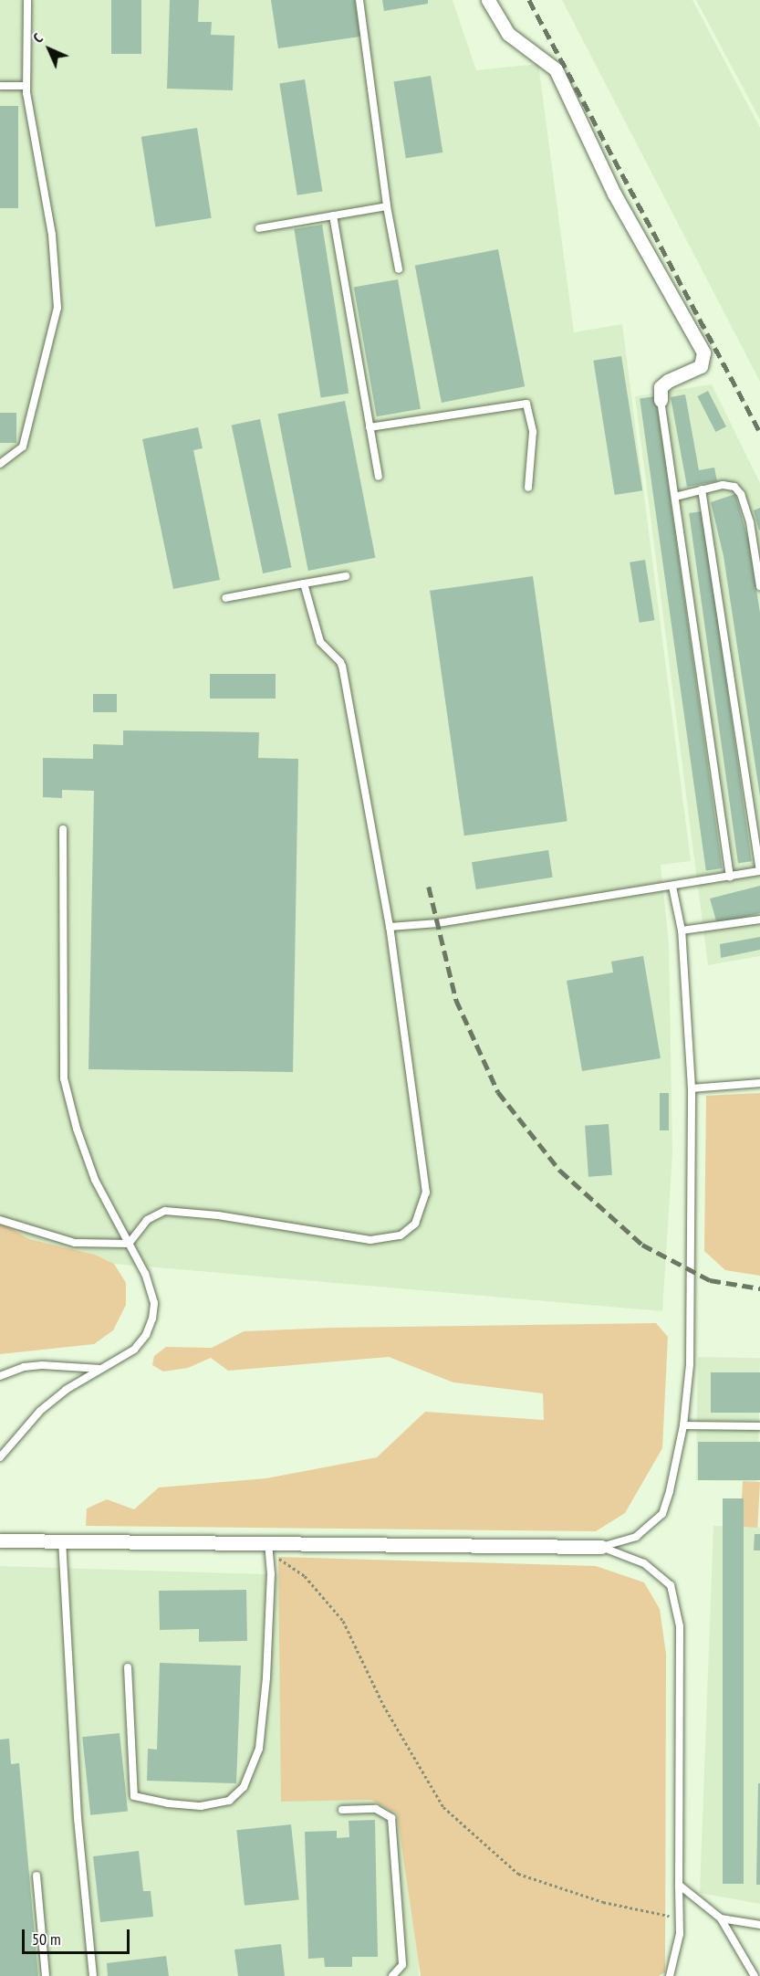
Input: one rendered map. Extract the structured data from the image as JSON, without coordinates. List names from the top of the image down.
{
  "scale_bar": "50 m",
  "north": "top left"
}
